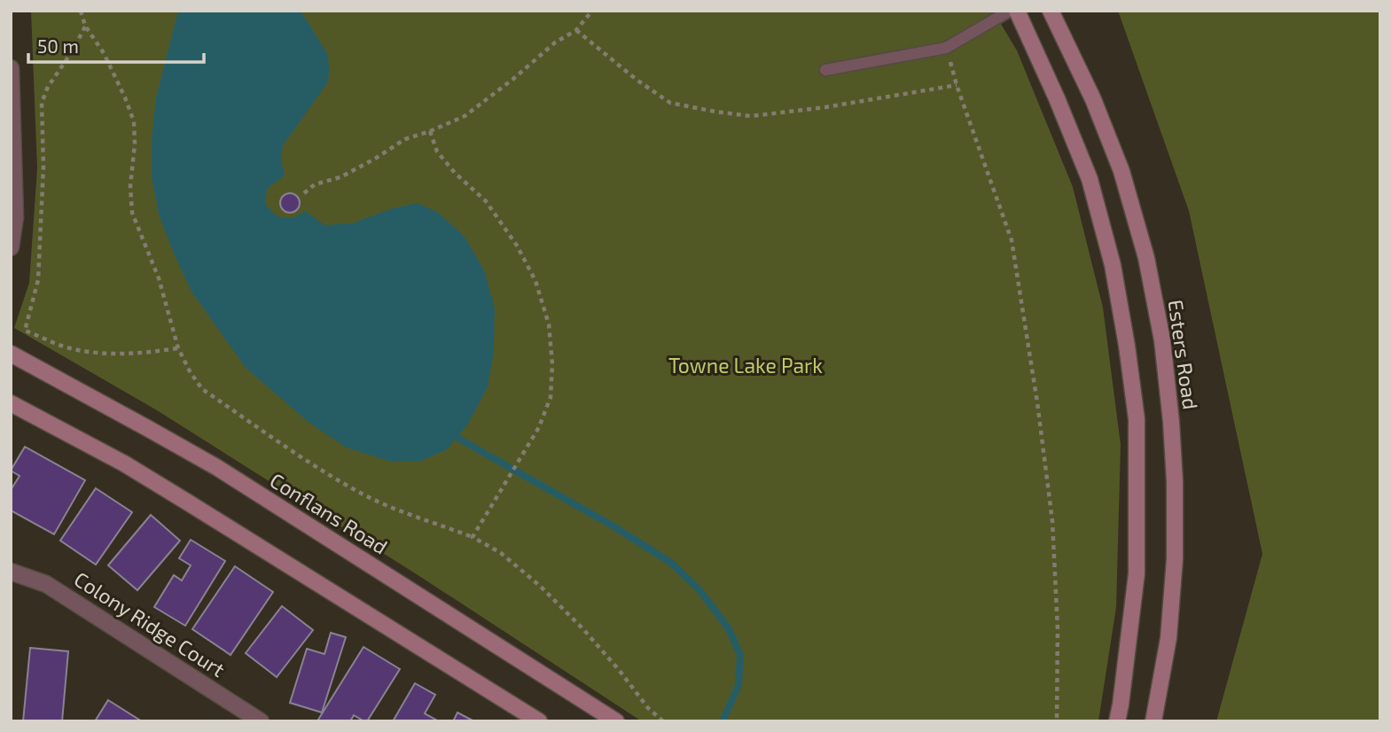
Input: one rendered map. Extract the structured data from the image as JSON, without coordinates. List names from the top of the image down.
{
  "streets": {
    "street": ["Esters Road", "Conflans Road", "Colony Ridge Court"]
  },
  "parks": ["Towne Lake Park"],
  "scale_bar": "50 m"
}
